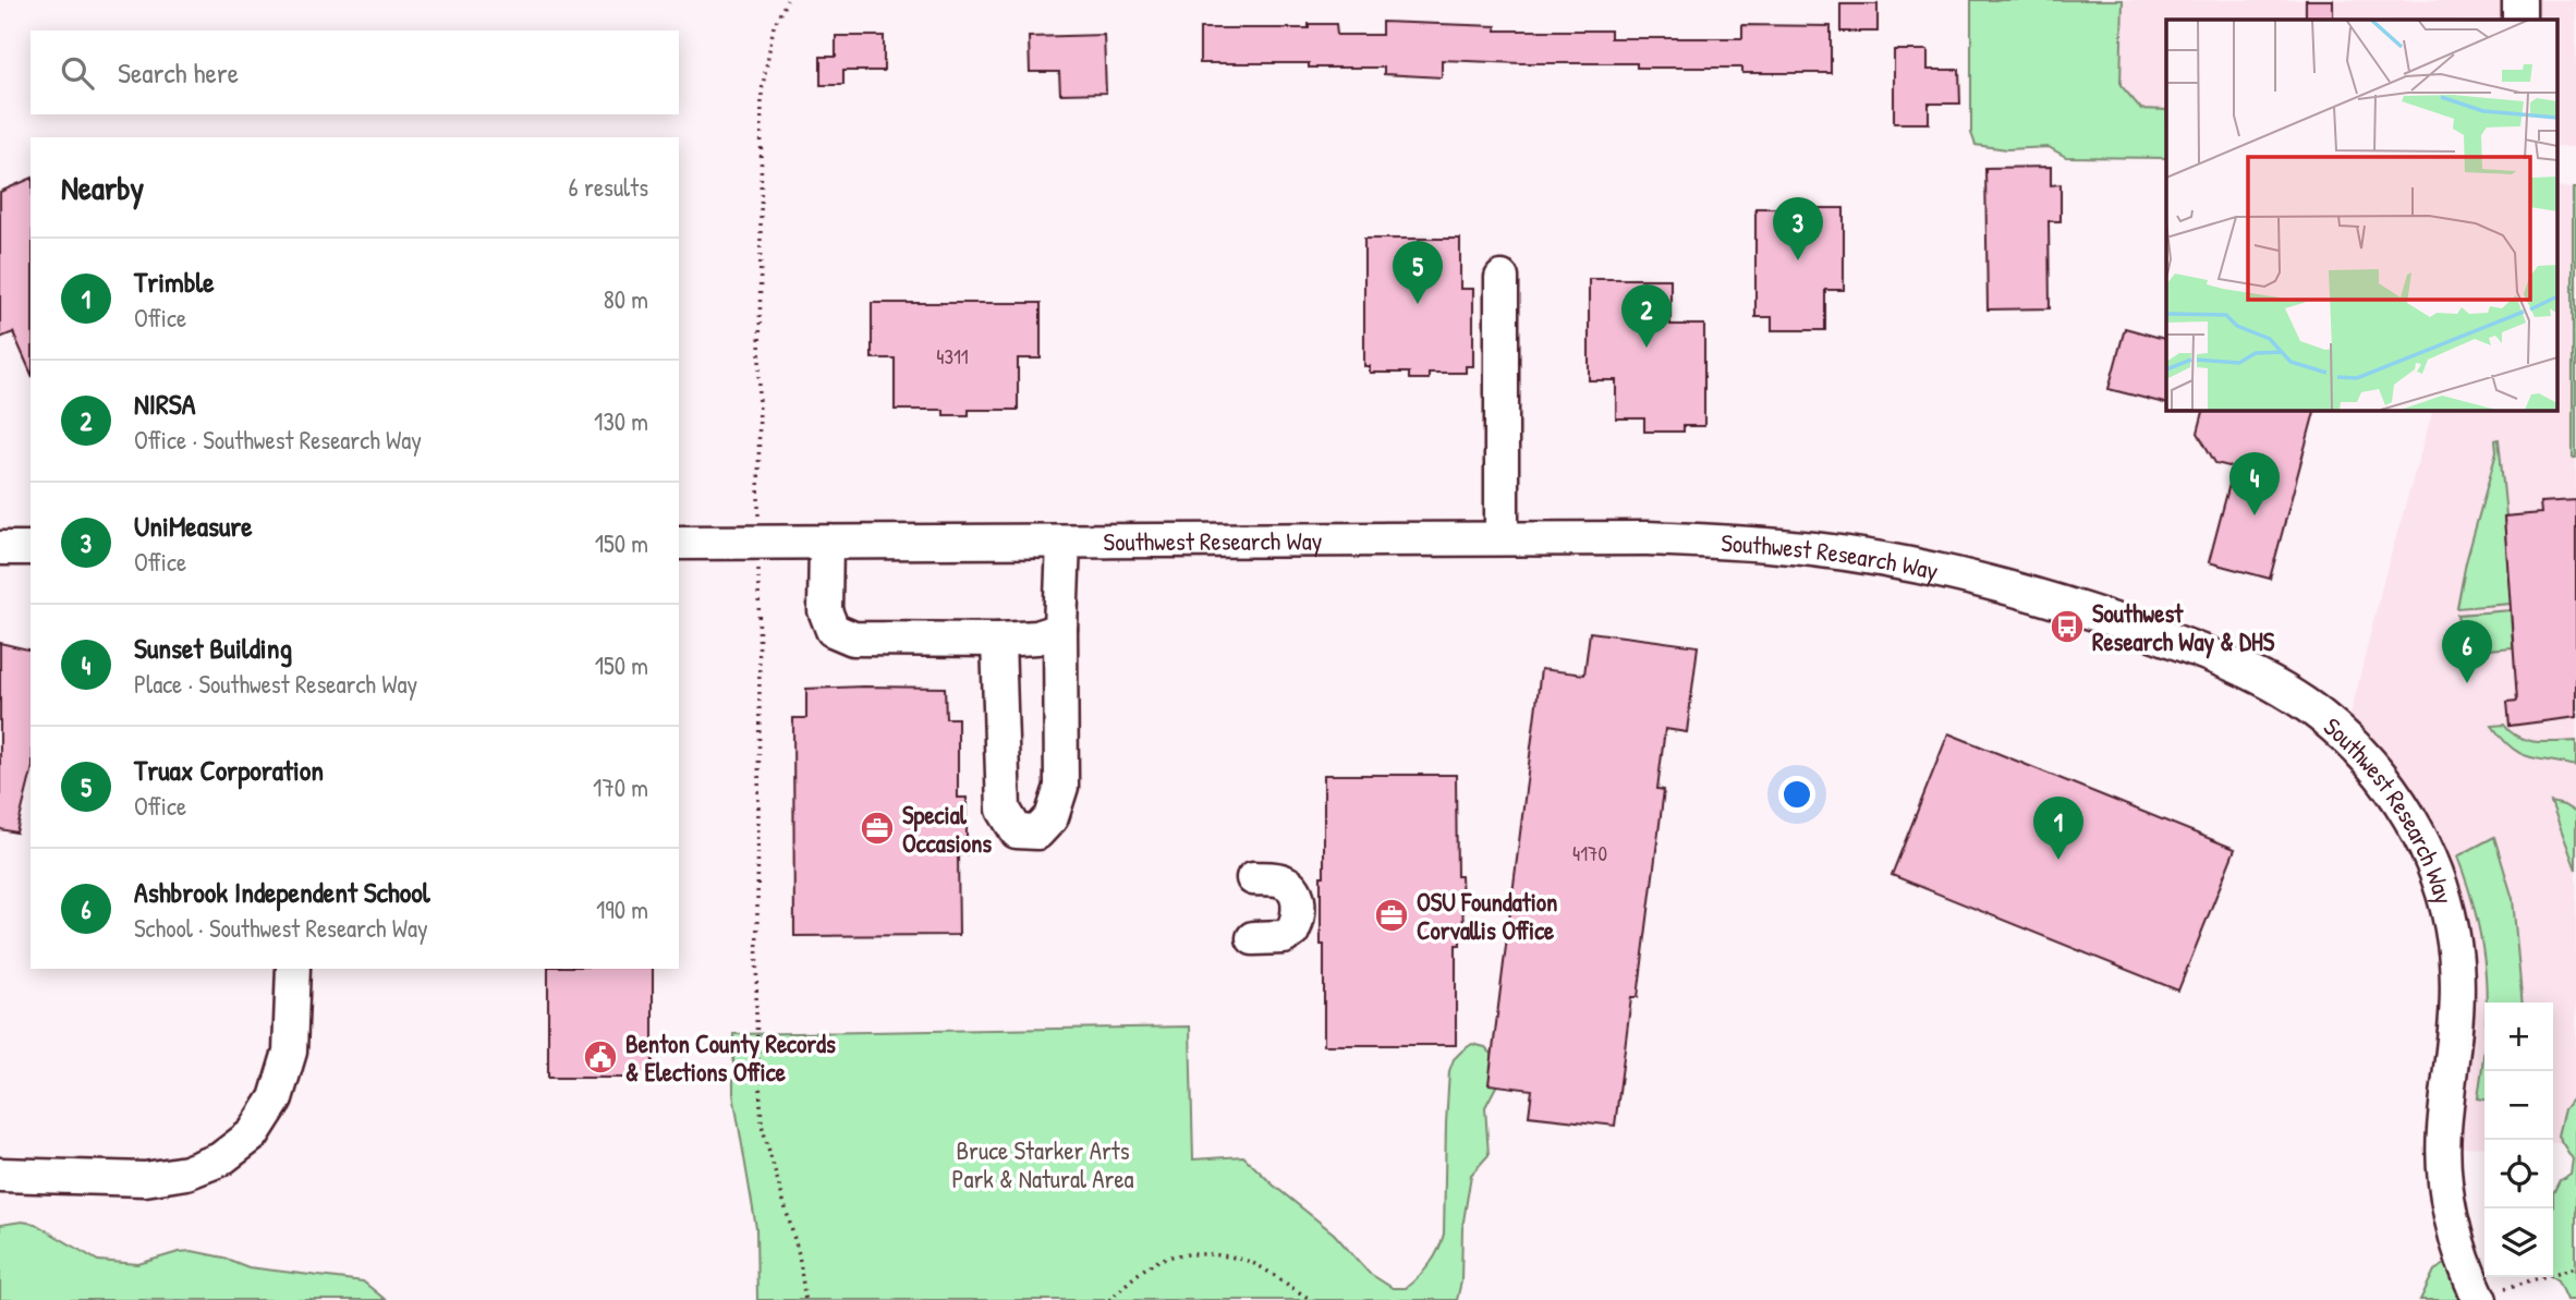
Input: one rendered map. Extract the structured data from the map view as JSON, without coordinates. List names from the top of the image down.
{
  "streets": {
    "street": ["Southwest Research Way"]
  },
  "parks": ["Bruce Starker Arts Park & Natural Area"],
  "places": {
    "bus stop": ["Southwest Research Way & DHS"],
    "office": ["Special Occasions", "OSU Foundation Corvallis Office"],
    "public building": ["Benton County Records & Elections Office"]
  },
  "house_numbers": ["4311", "4170"],
  "page": {
    "search": "Search here",
    "heading": ["Nearby", "6 results"],
    "pins": [
      "3",
      "5",
      "2",
      "4",
      "6",
      "1"
    ],
    "list": [
      {
        "mark": "1",
        "name": "Trimble",
        "note": "Office",
        "value": "80 m"
      },
      {
        "mark": "2",
        "name": "NIRSA",
        "note": "Office · Southwest Research Way",
        "value": "130 m"
      },
      {
        "mark": "3",
        "name": "UniMeasure",
        "note": "Office",
        "value": "150 m"
      },
      {
        "mark": "4",
        "name": "Sunset Building",
        "note": "Place · Southwest Research Way",
        "value": "150 m"
      },
      {
        "mark": "5",
        "name": "Truax Corporation",
        "note": "Office",
        "value": "170 m"
      },
      {
        "mark": "6",
        "name": "Ashbrook Independent School",
        "note": "School · Southwest Research Way",
        "value": "190 m"
      }
    ],
    "map_buttons": ["+", "−"]
  }
}
